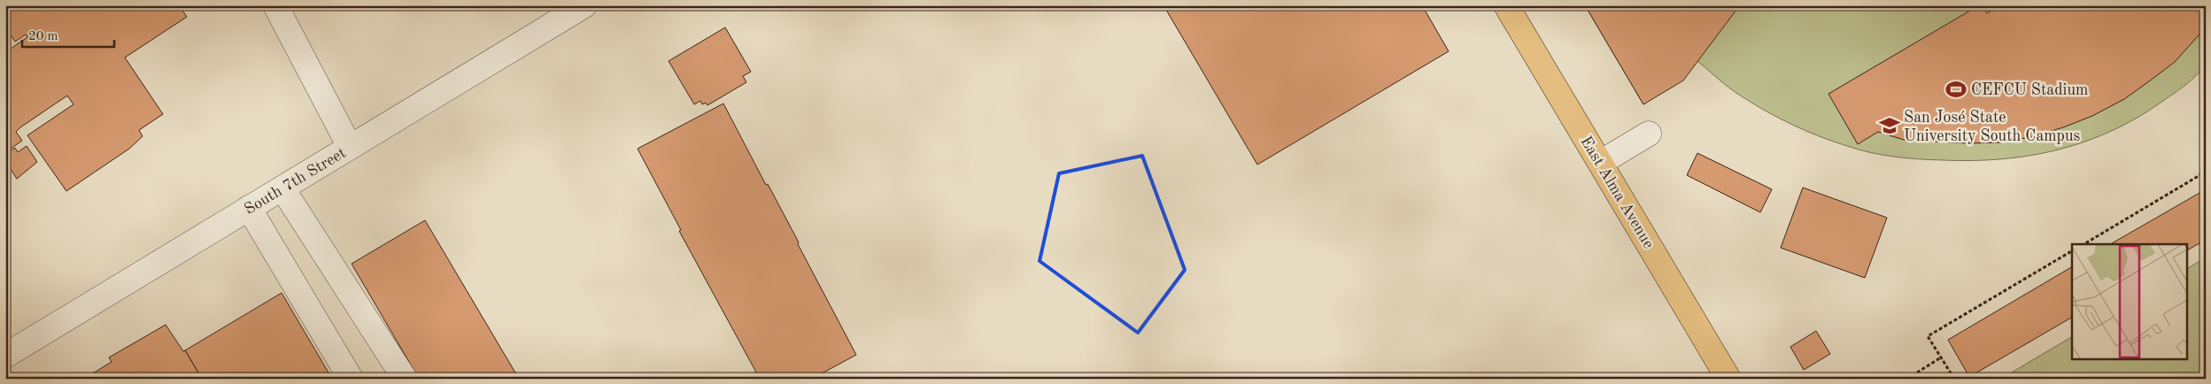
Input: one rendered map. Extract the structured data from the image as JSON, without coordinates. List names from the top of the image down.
{
  "streets": {
    "main road": ["East Alma Avenue"],
    "street": ["South 7th Street"]
  },
  "places": {
    "sports": ["CEFCU Stadium"],
    "school or university": ["San José State University South Campus"]
  },
  "scale_bar": "20 m"
}
